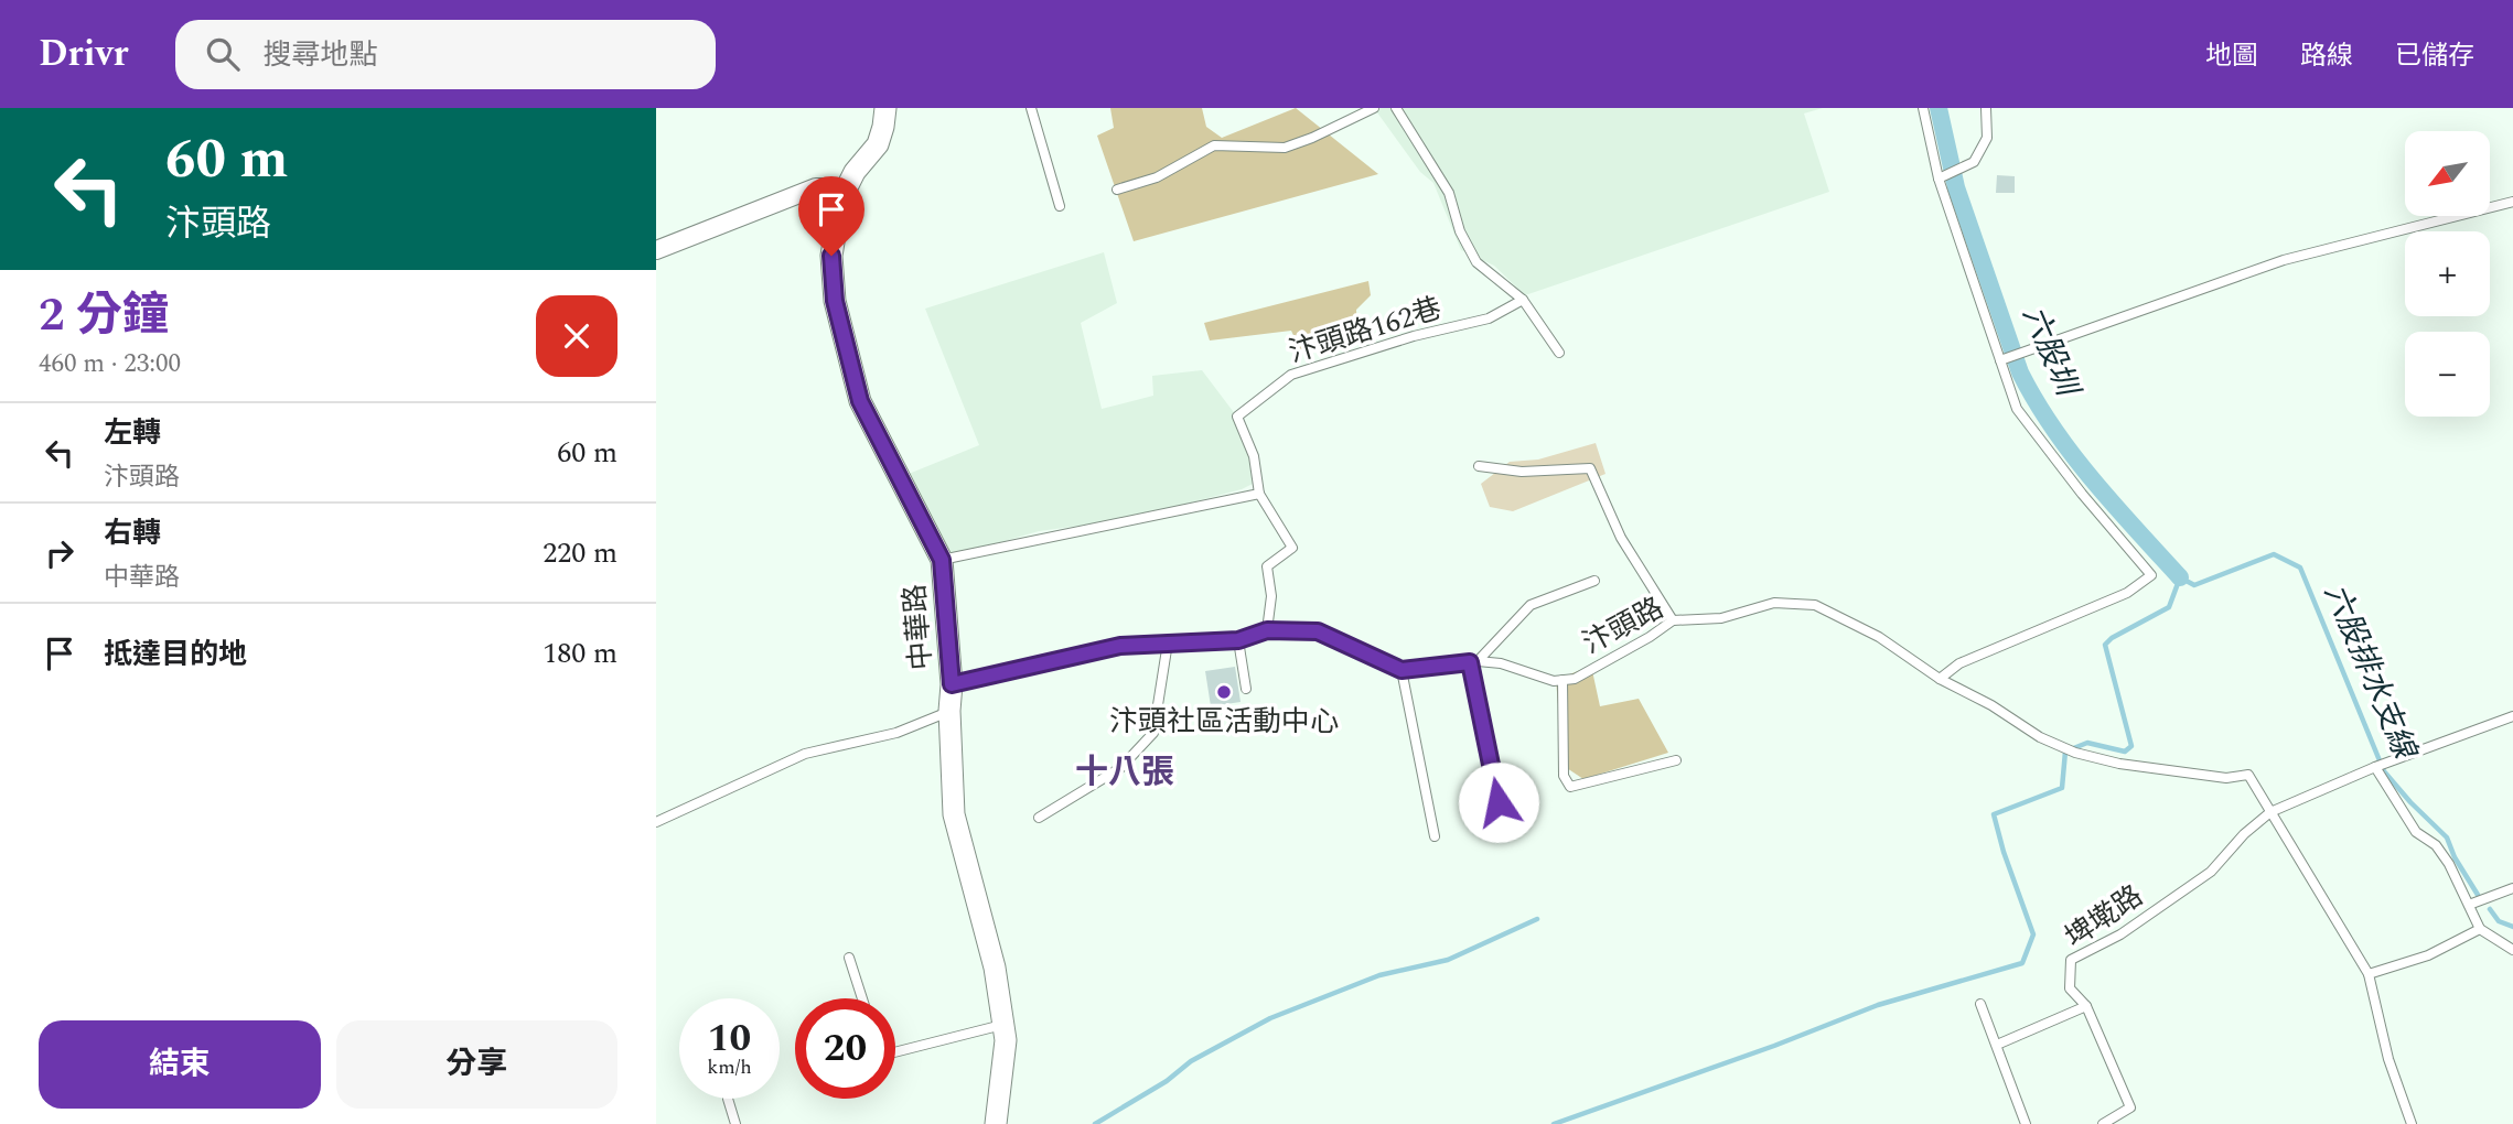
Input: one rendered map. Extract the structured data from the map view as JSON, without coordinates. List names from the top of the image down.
{
  "streets": {
    "street": ["中華路"],
    "lane": ["汴頭路162巷", "汴頭路", "埤墘路"]
  },
  "crossings": [
    ["汴頭路", "埤墘路"]
  ],
  "districts": ["十八張"],
  "water": ["六股圳", "六股排水支線"],
  "places": ["汴頭社區活動中心"],
  "north": "bottom left",
  "page": {
    "header": "Drivr",
    "search": "搜尋地點",
    "nav": ["地圖", "路線", "已儲存"],
    "turn": ["60 m", "汴頭路"],
    "map_buttons": ["+", "−"],
    "heading": ["2 分鐘", "460 m · 23:00"],
    "list": [
      {
        "name": "左轉",
        "note": "汴頭路",
        "value": "60 m"
      },
      {
        "name": "右轉",
        "note": "中華路",
        "value": "220 m"
      },
      {
        "name": "抵達目的地",
        "value": "180 m"
      }
    ],
    "speed": "10 km/h",
    "limit": "20",
    "buttons": ["結束", "分享"]
  }
}
